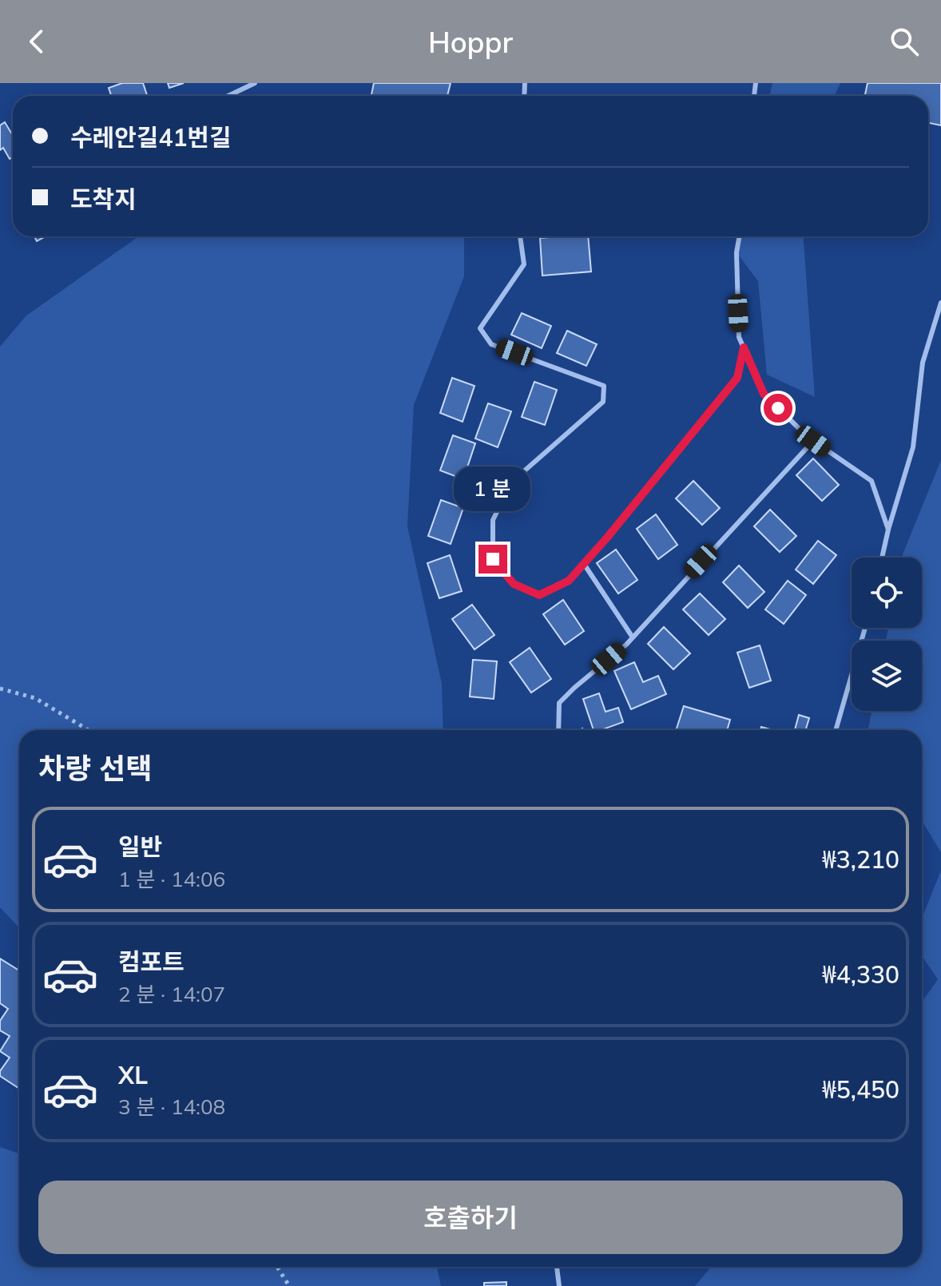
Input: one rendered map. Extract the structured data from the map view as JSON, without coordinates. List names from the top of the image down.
{
  "page": {
    "header": "Hoppr",
    "banner": ["수레안길41번길", "도착지"],
    "bubble": "1 분",
    "heading": "차량 선택",
    "list": [
      {
        "name": "일반",
        "note": "1 분 · 14:06",
        "value": "₩3,210"
      },
      {
        "name": "컴포트",
        "note": "2 분 · 14:07",
        "value": "₩4,330"
      },
      {
        "name": "XL",
        "note": "3 분 · 14:08",
        "value": "₩5,450"
      }
    ],
    "buttons": "호출하기"
  }
}
